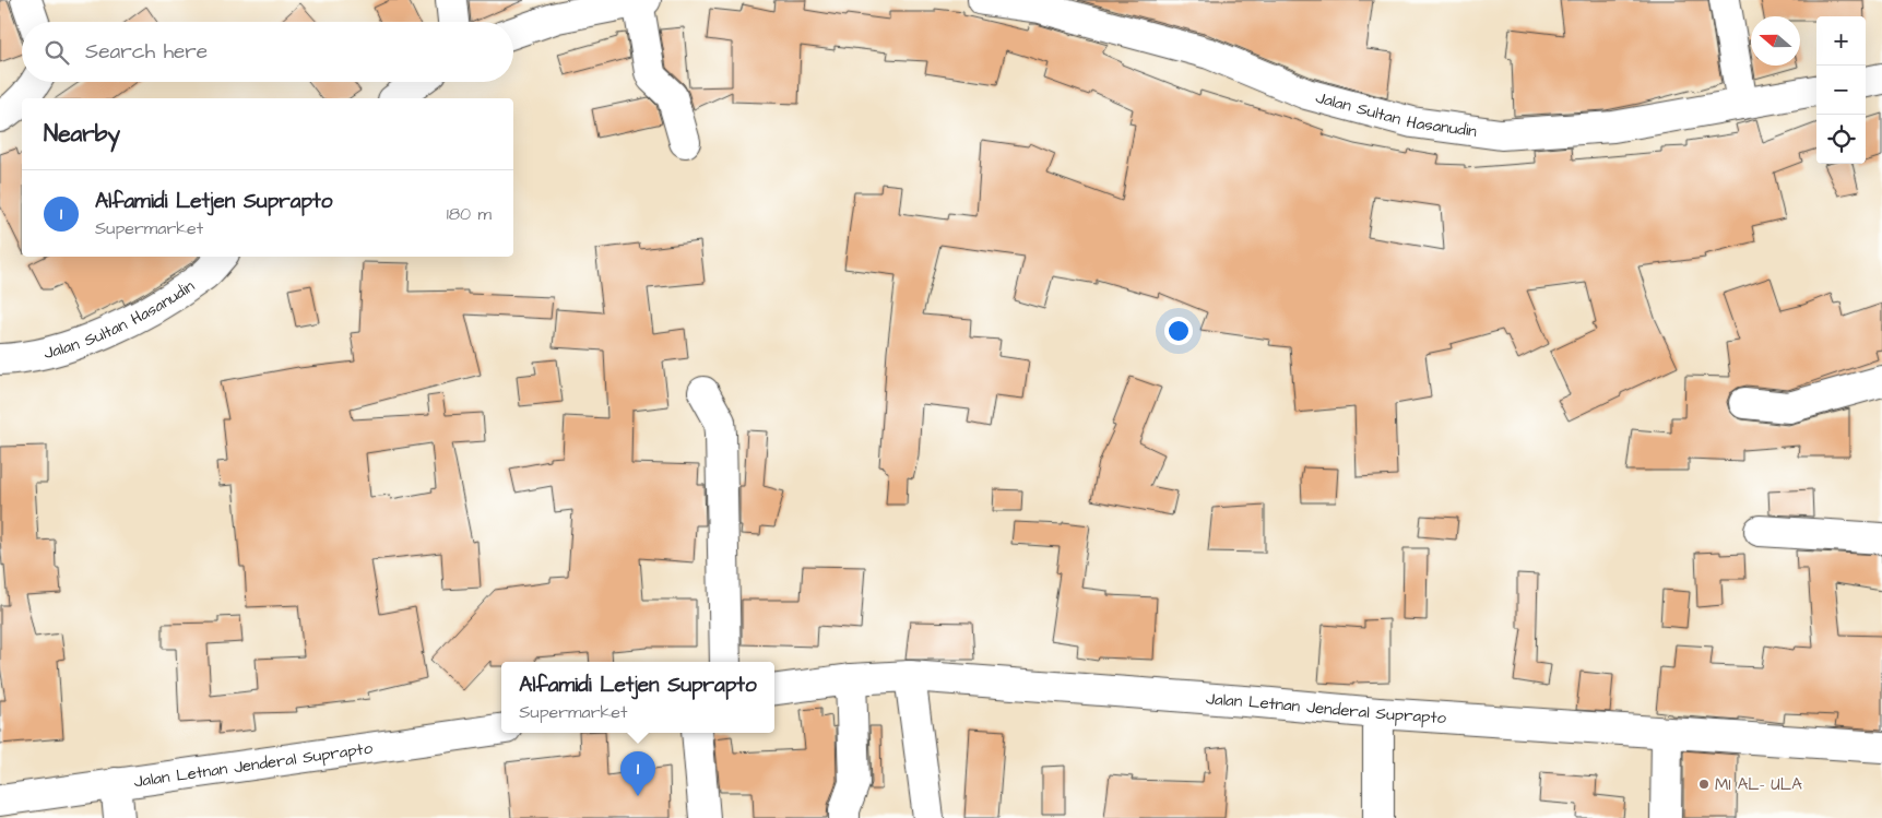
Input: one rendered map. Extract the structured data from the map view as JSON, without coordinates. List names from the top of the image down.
{
  "streets": {
    "street": ["Jalan Sultan Hasanudin", "Jalan Letnan Jenderal Suprapto"]
  },
  "places": ["MI AL- ULA"],
  "north": "left",
  "page": {
    "map_buttons": ["+", "−"],
    "search": "Search here",
    "heading": "Nearby",
    "list": [
      {
        "mark": "1",
        "name": "Alfamidi Letjen Suprapto",
        "note": "Supermarket",
        "value": "180 m"
      }
    ],
    "popup": ["Alfamidi Letjen Suprapto", "Supermarket"],
    "pins": "1"
  }
}
